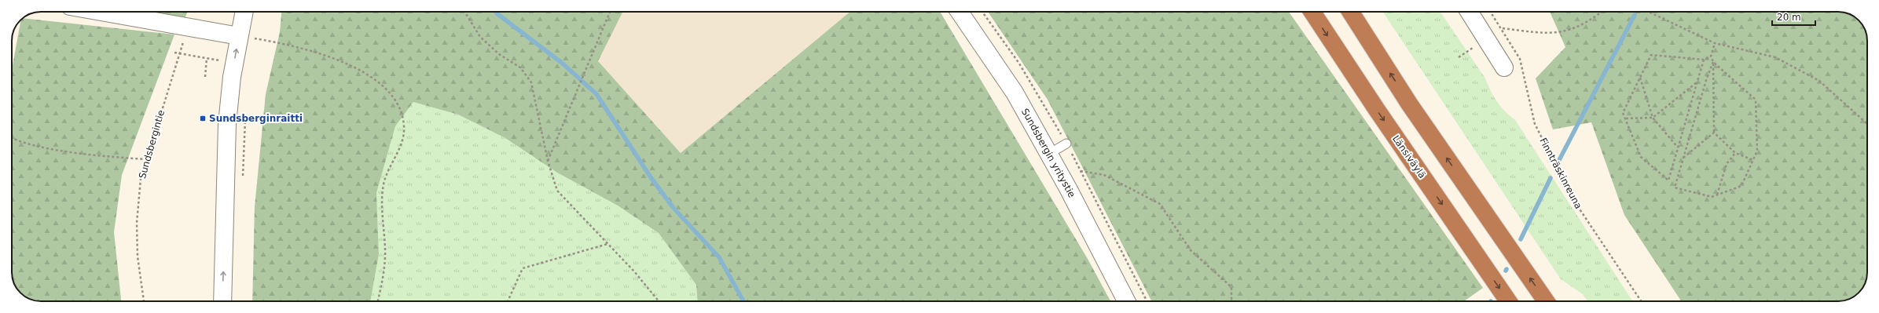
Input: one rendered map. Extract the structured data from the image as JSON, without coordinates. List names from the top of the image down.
{
  "streets": {
    "highway": ["Länsiväylä"],
    "main road": ["Sundsbergin yritystie"],
    "path": ["Sundsbergintie", "Finnträskinreuna"]
  },
  "places": {
    "transit": ["Sundsberginraitti"]
  },
  "scale_bar": "20 m"
}
